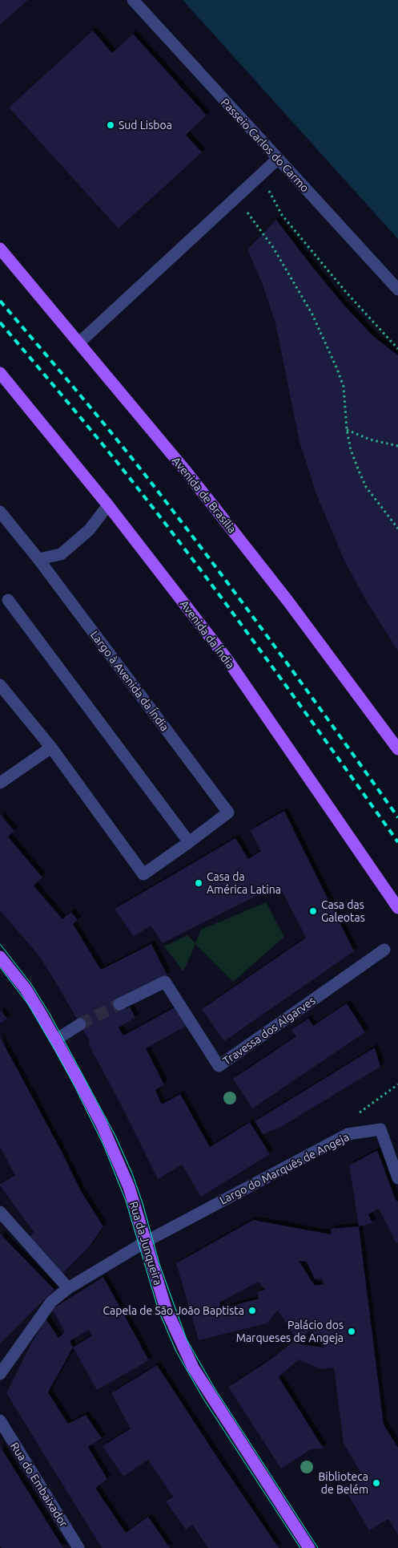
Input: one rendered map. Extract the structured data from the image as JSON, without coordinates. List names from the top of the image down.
{
  "streets": {
    "main road": ["Avenida de Brasília", "Avenida da Índia", "Rua da Junqueira"],
    "street": [
      "Passeio Carlos do Carmo",
      "Largo à Avenida da Índia",
      "Travessa dos Algarves",
      "Largo do Marquês de Angeja",
      "Rua do Embaixador"
    ]
  },
  "crossings": [
    ["Largo do Marquês de Angeja", "Rua da Junqueira"]
  ],
  "places": [
    "Sud Lisboa",
    "Casa da América Latina",
    "Casa das Galeotas",
    "Capela de São João Baptista",
    "Palácio dos Marqueses de Angeja",
    "Biblioteca de Belém"
  ]
}
